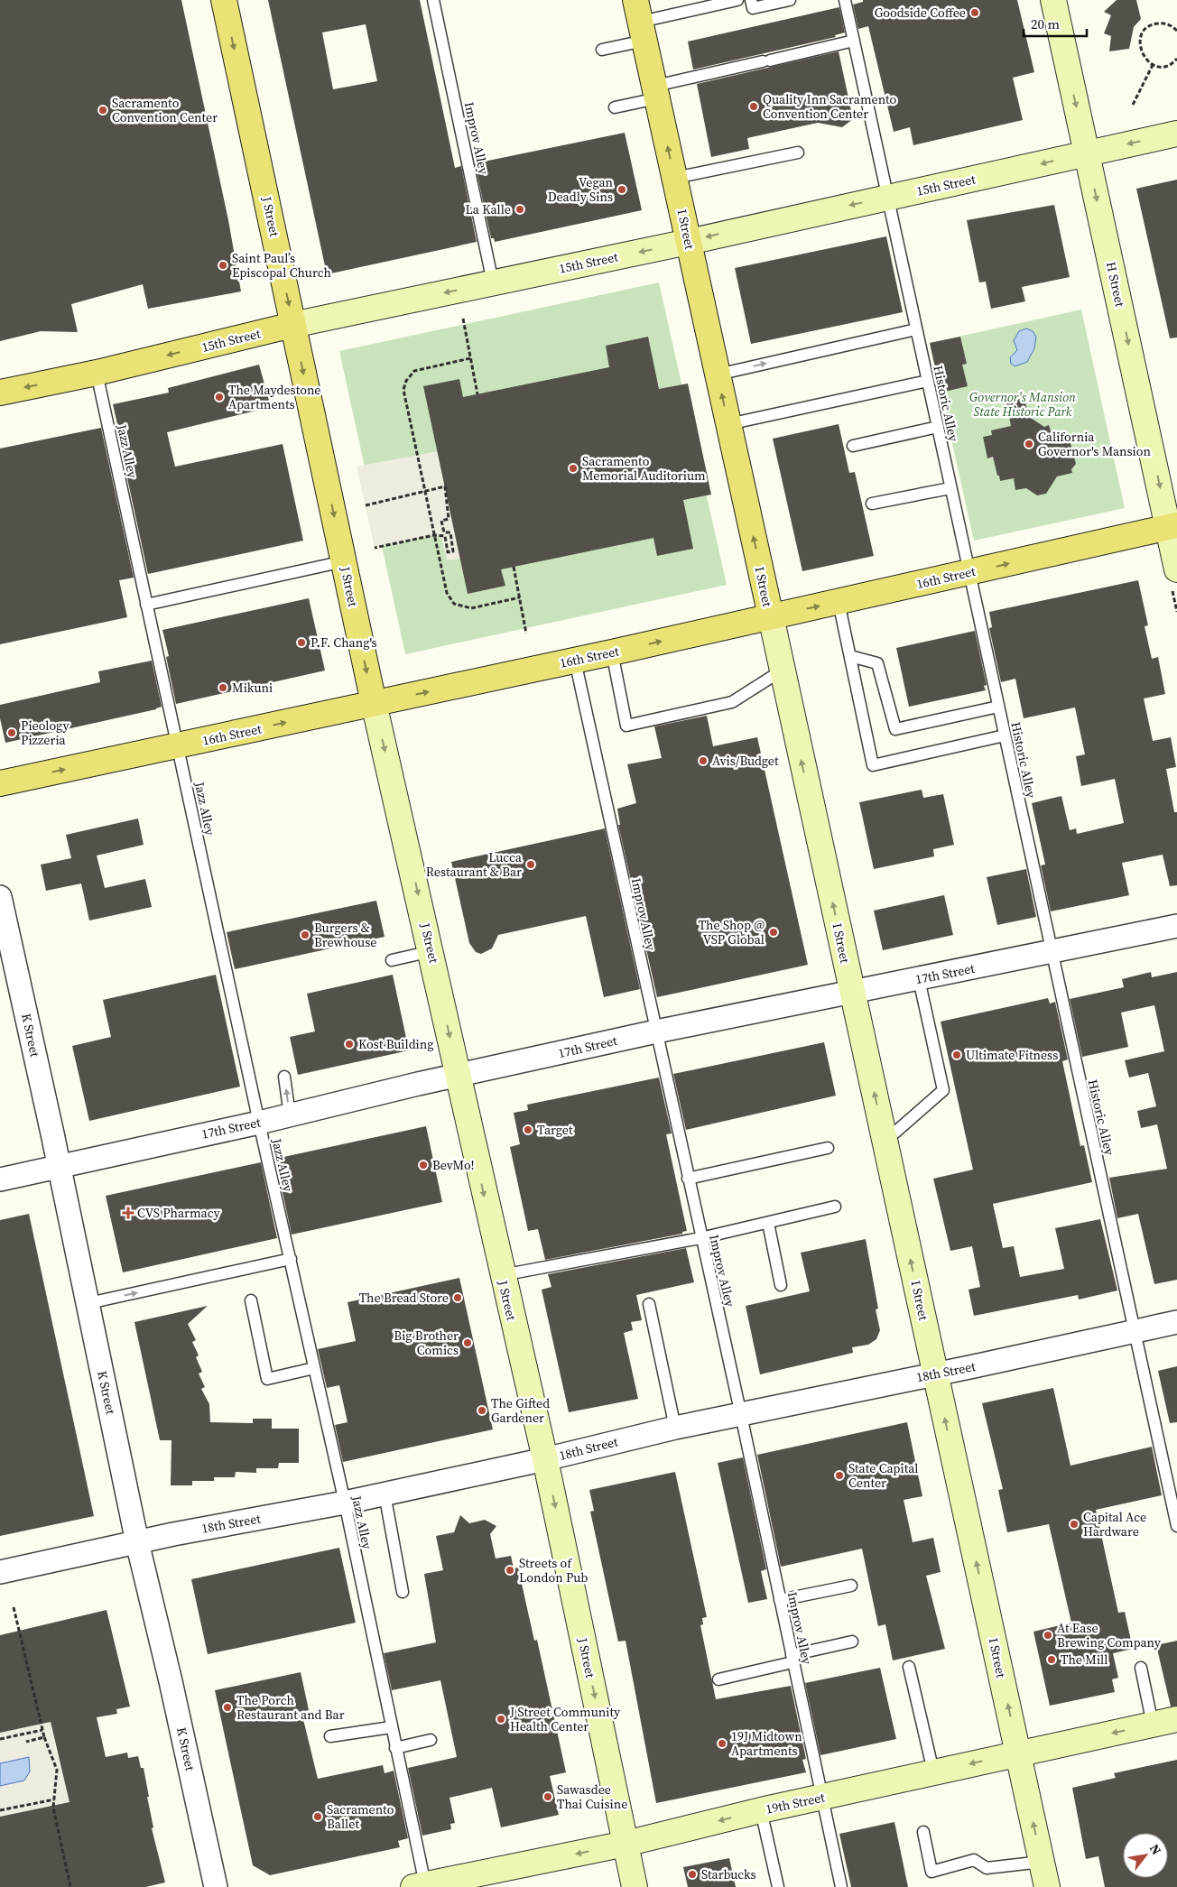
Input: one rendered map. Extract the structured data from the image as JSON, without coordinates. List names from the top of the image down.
{
  "streets": {
    "main road": [
      "15th Street",
      "J Street",
      "I Street",
      "H Street",
      "16th Street",
      "19th Street"
    ],
    "street": ["17th Street", "K Street", "18th Street"],
    "lane": ["Improv Alley", "Historic Alley", "Jazz Alley"]
  },
  "crossings": [
    ["Improv Alley", "15th Street"],
    ["Improv Alley", "16th Street"],
    ["Improv Alley", "17th Street"],
    ["Improv Alley", "18th Street"],
    ["Improv Alley", "19th Street"],
    ["15th Street", "J Street"],
    ["15th Street", "I Street"],
    ["15th Street", "H Street"],
    ["15th Street", "Historic Alley"],
    ["15th Street", "Jazz Alley"],
    ["J Street", "16th Street"],
    ["J Street", "17th Street"],
    ["J Street", "18th Street"],
    ["J Street", "19th Street"],
    ["I Street", "16th Street"],
    ["I Street", "17th Street"],
    ["I Street", "18th Street"],
    ["I Street", "19th Street"],
    ["H Street", "16th Street"],
    ["Historic Alley", "16th Street"],
    ["Historic Alley", "17th Street"],
    ["Historic Alley", "18th Street"],
    ["Jazz Alley", "16th Street"],
    ["Jazz Alley", "17th Street"],
    ["Jazz Alley", "18th Street"],
    ["Jazz Alley", "19th Street"],
    ["17th Street", "K Street"],
    ["K Street", "18th Street"]
  ],
  "one_way": [
    "15th Street",
    "J Street",
    "I Street",
    "H Street",
    "16th Street",
    "19th Street"
  ],
  "parks": ["Governor's Mansion State Historic Park"],
  "places": {
    "other": [
      "Goodside Coffee",
      "Quality Inn Sacramento Convention Center",
      "Sacramento Convention Center",
      "Vegan Deadly Sins",
      "La Kalle",
      "Saint Paul’s Episcopal Church",
      "The Maydestone Apartments",
      "California Governor's Mansion",
      "Sacramento Memorial Auditorium",
      "P.F. Chang's",
      "Mikuni",
      "Pieology Pizzeria",
      "Avis/Budget",
      "Lucca Restaurant & Bar",
      "The Shop @ VSP Global",
      "Burgers & Brewhouse",
      "Kost Building",
      "Ultimate Fitness",
      "Target",
      "BevMo!",
      "The Bread Store",
      "Big Brother Comics",
      "The Gifted Gardener",
      "State Capital Center",
      "Capital Ace Hardware",
      "Streets of London Pub",
      "At Ease Brewing Company",
      "The Mill",
      "The Porch Restaurant and Bar",
      "J Street Community Health Center",
      "19J Midtown Apartments",
      "Sawasdee Thai Cuisine",
      "Sacramento Ballet",
      "Starbucks"
    ],
    "health": ["CVS Pharmacy"]
  },
  "scale_bar": "20 m",
  "north": "top right"
}
